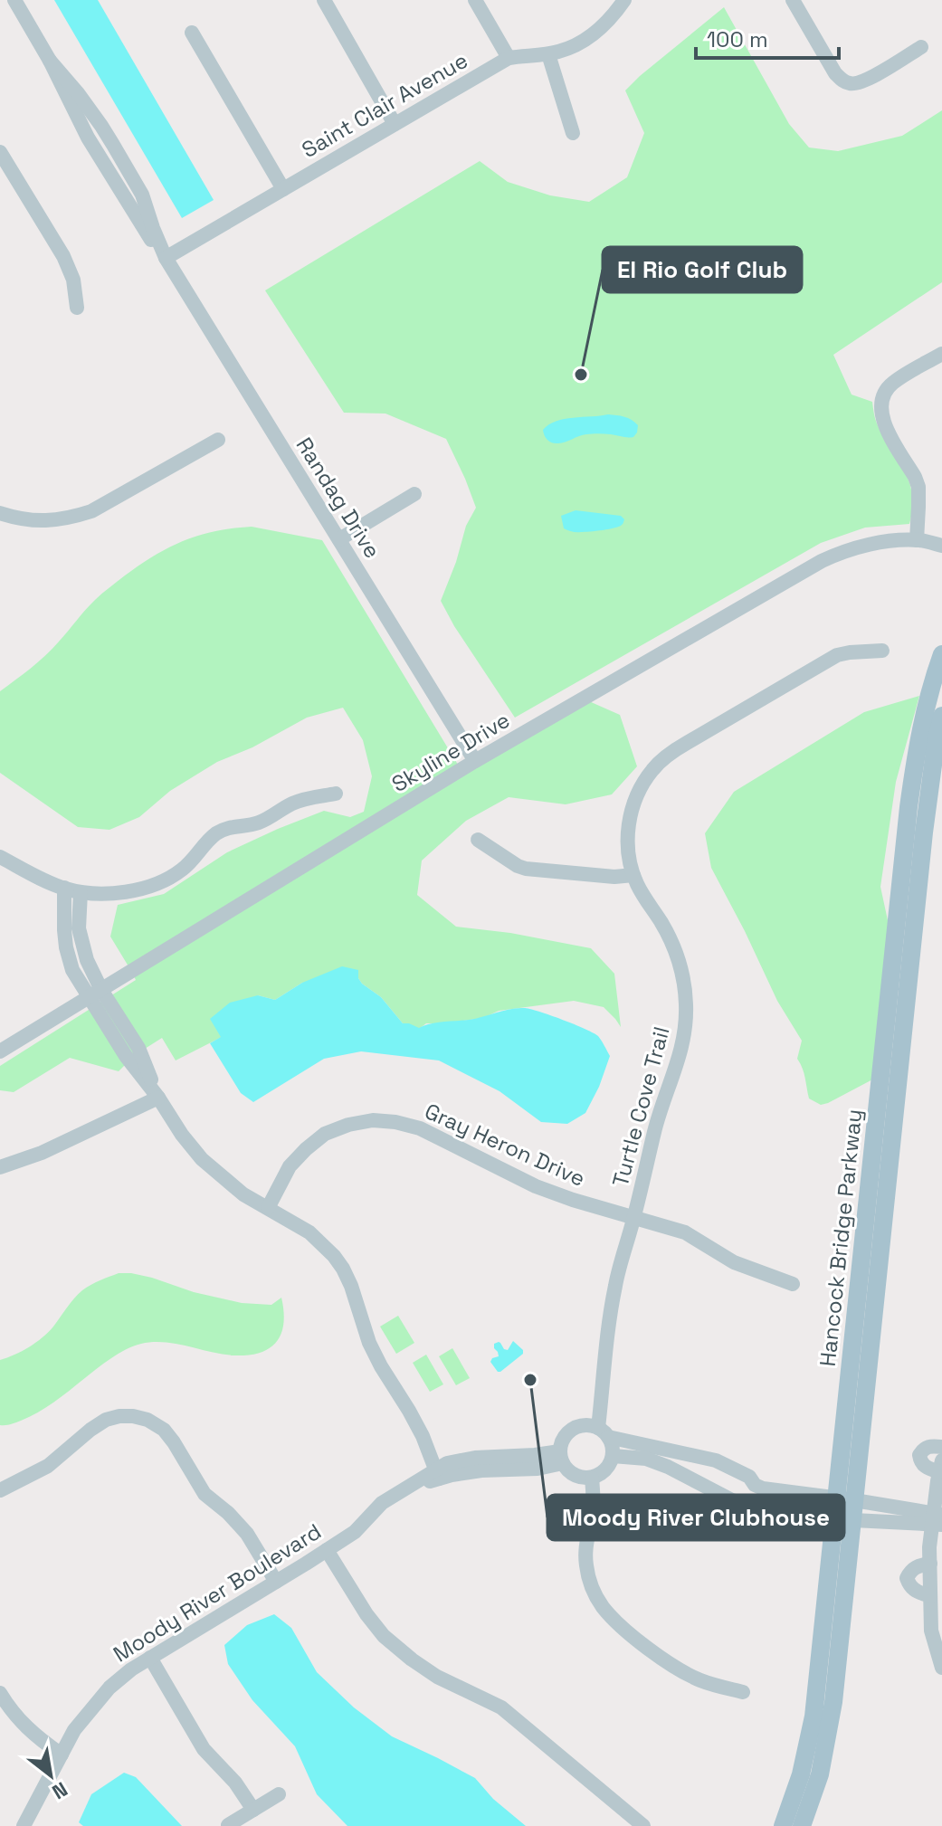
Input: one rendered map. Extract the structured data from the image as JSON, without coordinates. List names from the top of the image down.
{
  "streets": {
    "main road": ["Hancock Bridge Parkway"],
    "street": [
      "Saint Clair Avenue",
      "Randag Drive",
      "Skyline Drive",
      "Turtle Cove Trail",
      "Gray Heron Drive",
      "Moody River Boulevard"
    ]
  },
  "crossings": [
    ["Saint Clair Avenue", "Randag Drive"],
    ["Randag Drive", "Skyline Drive"],
    ["Turtle Cove Trail", "Gray Heron Drive"],
    ["Turtle Cove Trail", "Moody River Boulevard"]
  ],
  "places": ["El Rio Golf Club", "Moody River Clubhouse"],
  "scale_bar": "100 m",
  "north": "bottom right"
}
